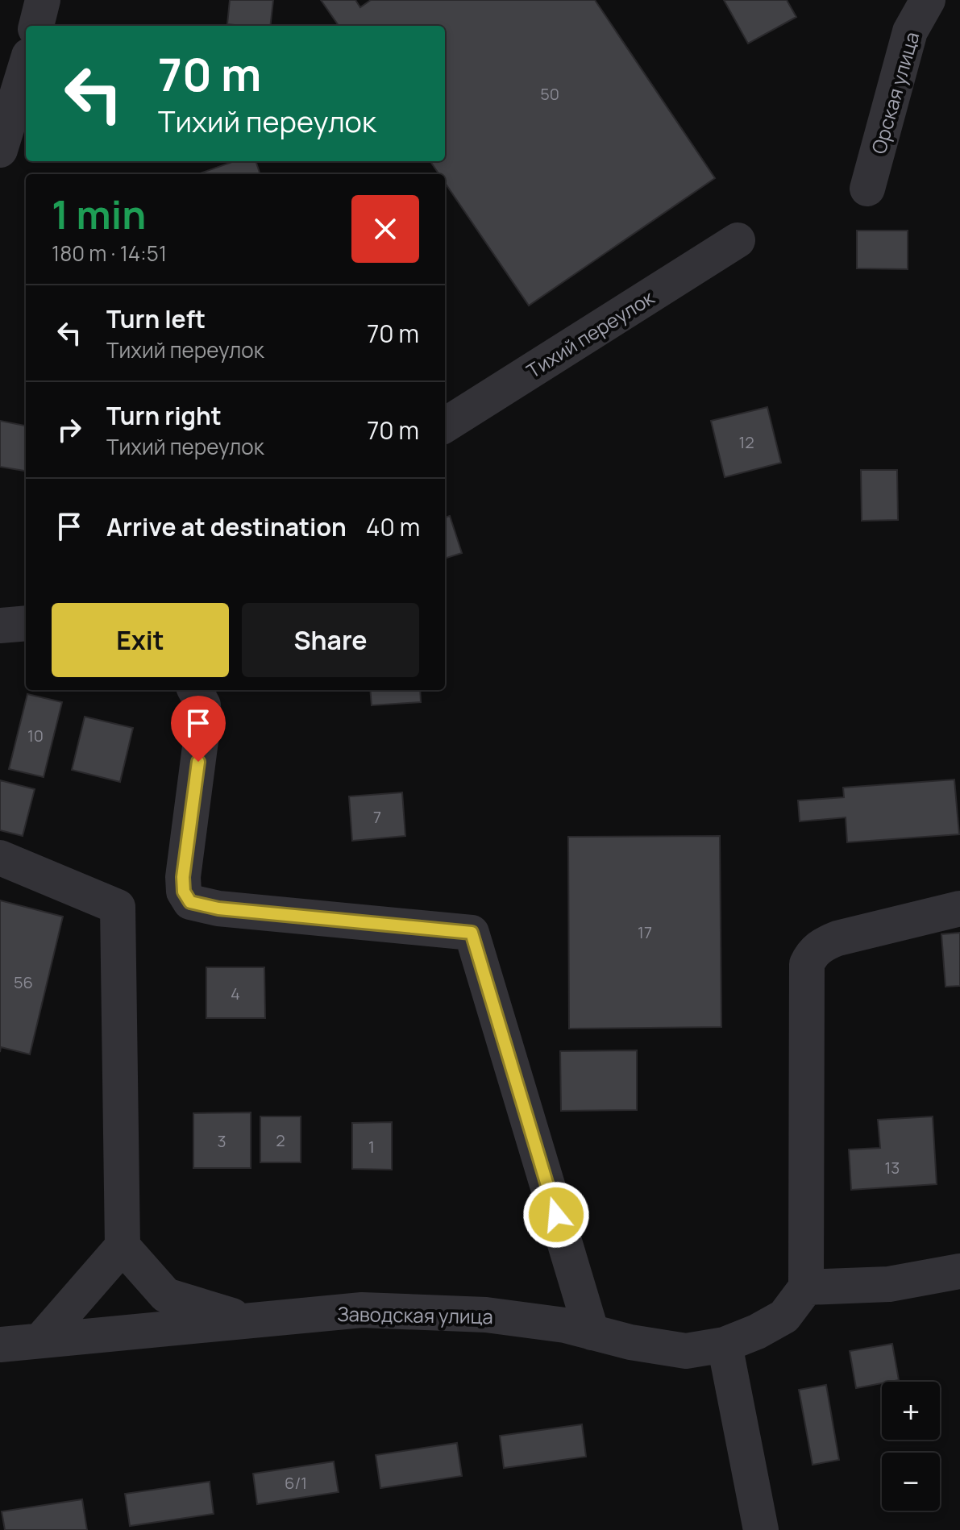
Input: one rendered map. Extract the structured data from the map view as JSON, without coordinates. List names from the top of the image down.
{
  "streets": {
    "street": ["Орская улица", "Тихий переулок", "Заводская улица"]
  },
  "house_numbers": [
    "50",
    "12",
    "10",
    "7",
    "17",
    "56",
    "4",
    "2",
    "3",
    "1",
    "13",
    "6/1"
  ],
  "page": {
    "turn": ["70 m", "Тихий переулок"],
    "heading": ["1 min", "180 m · 14:51"],
    "list": [
      {
        "name": "Turn left",
        "note": "Тихий переулок",
        "value": "70 m"
      },
      {
        "name": "Turn right",
        "note": "Тихий переулок",
        "value": "70 m"
      },
      {
        "name": "Arrive at destination",
        "value": "40 m"
      }
    ],
    "buttons": ["Exit", "Share"],
    "map_buttons": ["+", "−"]
  }
}
